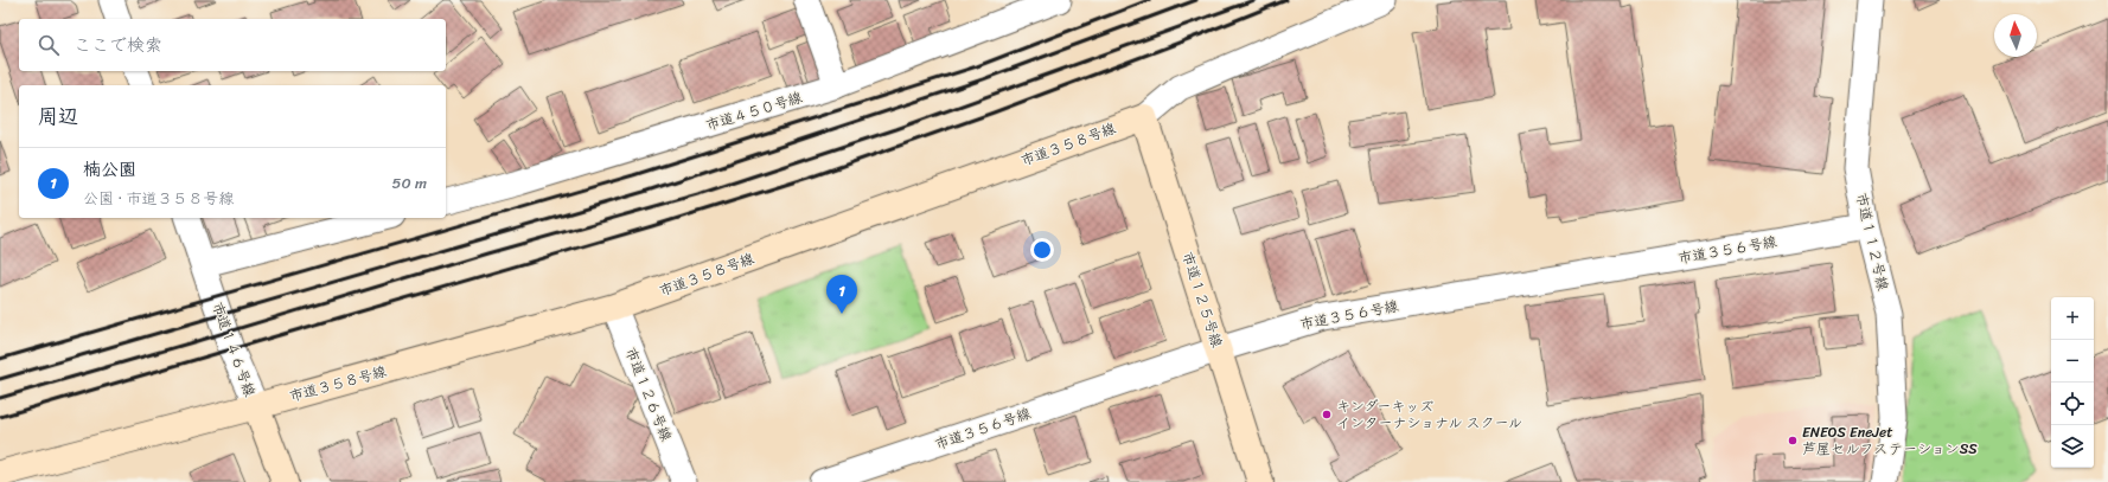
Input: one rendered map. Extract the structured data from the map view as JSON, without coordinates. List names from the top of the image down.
{
  "streets": {
    "street": [
      "市道４５０号線",
      "市道３５８号線",
      "市道１１２号線",
      "市道３５６号線",
      "市道１２５号線",
      "市道１４６号線",
      "市道１２６号線"
    ]
  },
  "crossings": [
    ["市道３５８号線", "市道１２５号線"],
    ["市道３５８号線", "市道１４６号線"],
    ["市道３５８号線", "市道１２６号線"],
    ["市道１１２号線", "市道３５６号線"],
    ["市道３５６号線", "市道１２５号線"]
  ],
  "places": ["キンダーキッズ インターナショナル スクール", "ENEOS EneJet 芦屋セルフステーションSS"],
  "north": "top",
  "page": {
    "search": "ここで検索",
    "heading": "周辺",
    "list": [
      {
        "mark": "1",
        "name": "楠公園",
        "note": "公園 · 市道３５８号線",
        "value": "50 m"
      }
    ],
    "pins": "1",
    "map_buttons": ["+", "−"]
  }
}
